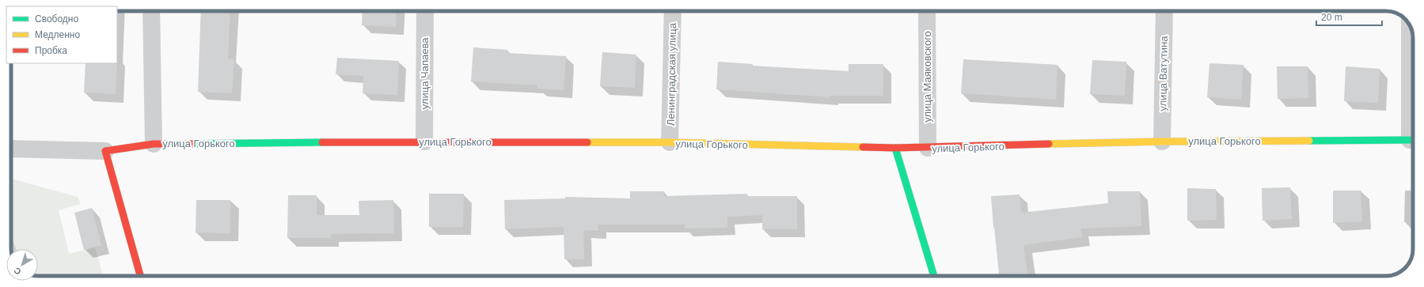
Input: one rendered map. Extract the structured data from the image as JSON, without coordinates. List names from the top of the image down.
{
  "streets": {
    "street": [
      "улица Чапаева",
      "улица Ватутина",
      "Ленинградская улица",
      "улица Маяковского",
      "улица Горького"
    ]
  },
  "crossings": [
    ["улица Чапаева", "улица Горького"],
    ["улица Ватутина", "улица Горького"],
    ["Ленинградская улица", "улица Горького"],
    ["улица Маяковского", "улица Горького"]
  ],
  "legend": ["Свободно", "Медленно", "Пробка"],
  "scale_bar": "20 m",
  "north": "bottom left"
}
